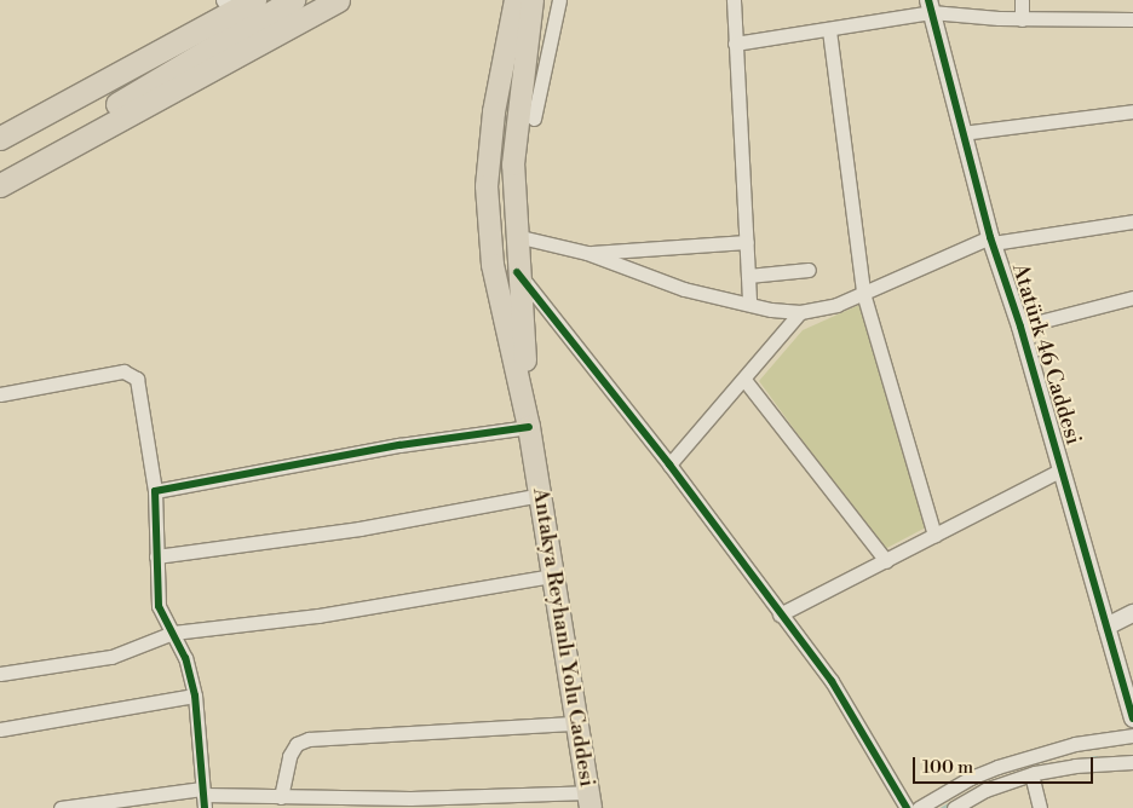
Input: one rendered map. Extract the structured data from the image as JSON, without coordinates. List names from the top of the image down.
{
  "streets": {
    "main road": ["Antakya Reyhanlı Yolu Caddesi"],
    "street": ["Atatürk 46 Caddesi"]
  },
  "scale_bar": "100 m"
}
